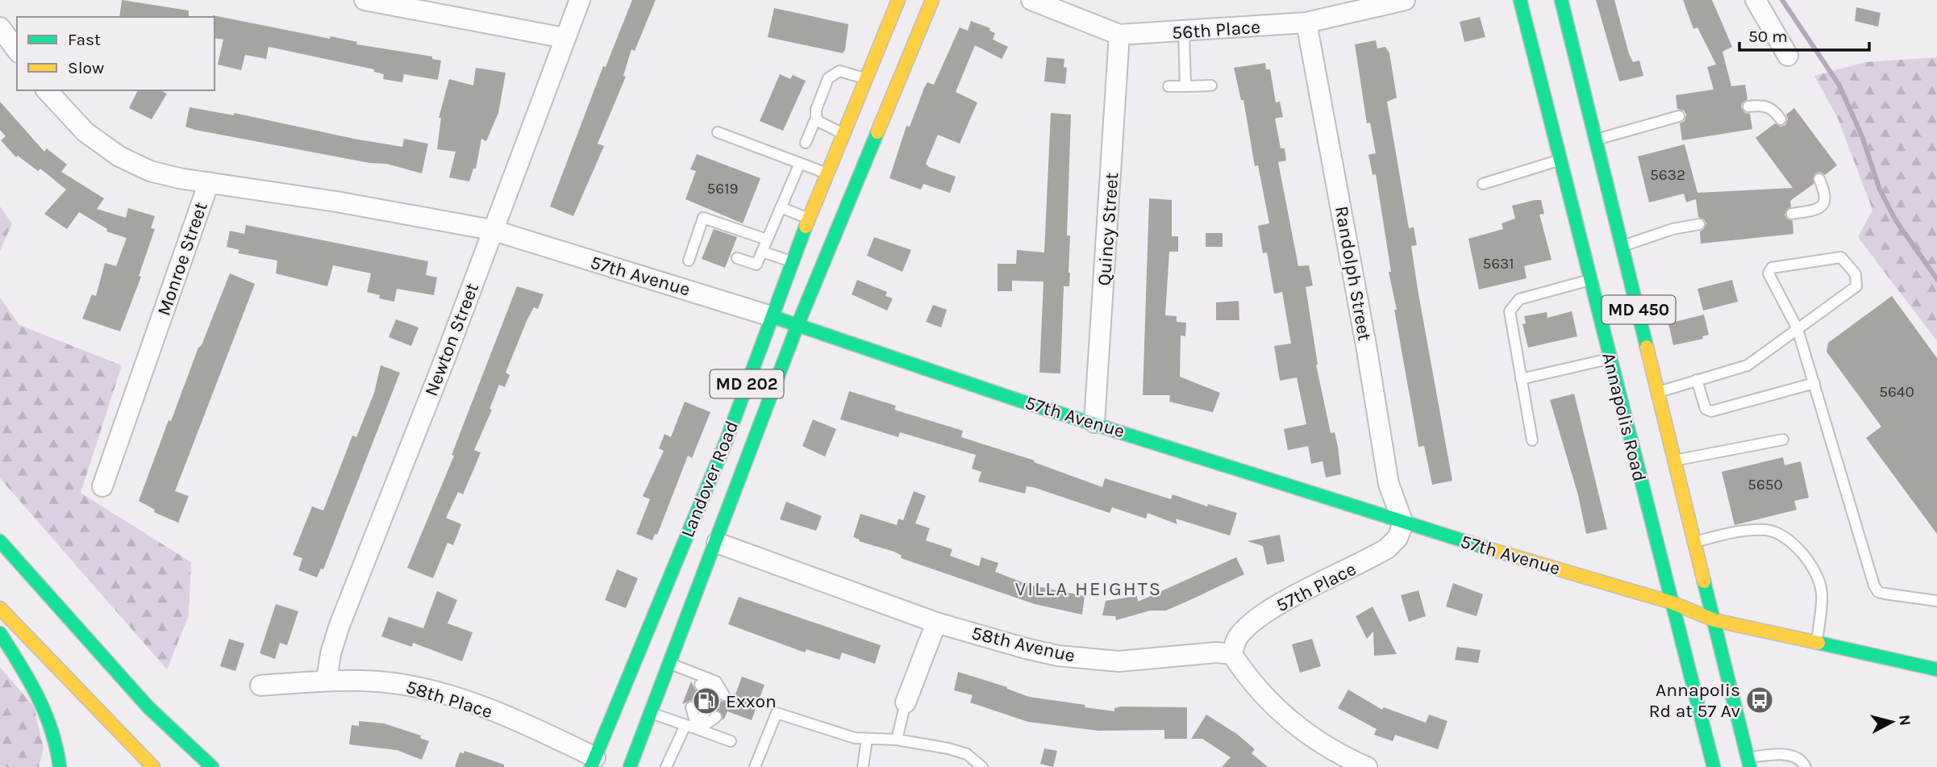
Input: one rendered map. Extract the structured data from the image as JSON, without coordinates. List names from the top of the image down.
{
  "streets": {
    "main road": [
      "57th Avenue",
      "MD 450",
      "MD 202",
      "Annapolis Road",
      "Landover Road"
    ],
    "street": [
      "56th Place",
      "Quincy Street",
      "Monroe Street",
      "Randolph Street",
      "Newton Street",
      "57th Place",
      "58th Avenue",
      "58th Place"
    ]
  },
  "crossings": [
    ["56th Place", "Quincy Street"],
    ["56th Place", "Randolph Street"],
    ["Quincy Street", "57th Avenue"],
    ["Monroe Street", "57th Avenue"],
    ["Randolph Street", "57th Avenue"],
    ["Randolph Street", "57th Place"],
    ["57th Avenue", "MD 450"],
    ["57th Avenue", "Newton Street"],
    ["57th Avenue", "Annapolis Road"],
    ["57th Avenue", "Landover Road"],
    ["57th Avenue", "57th Place"],
    ["Newton Street", "58th Place"],
    ["Landover Road", "58th Avenue"],
    ["Landover Road", "58th Place"],
    ["57th Place", "58th Avenue"]
  ],
  "districts": ["VILLA HEIGHTS"],
  "places": {
    "bus stop": ["Annapolis Rd at 57 Av"],
    "fuel station": ["Exxon"]
  },
  "house_numbers": [
    "5632",
    "5619",
    "5631",
    "5640",
    "5650"
  ],
  "legend": ["Fast", "Slow"],
  "scale_bar": "50 m",
  "north": "right"
}
